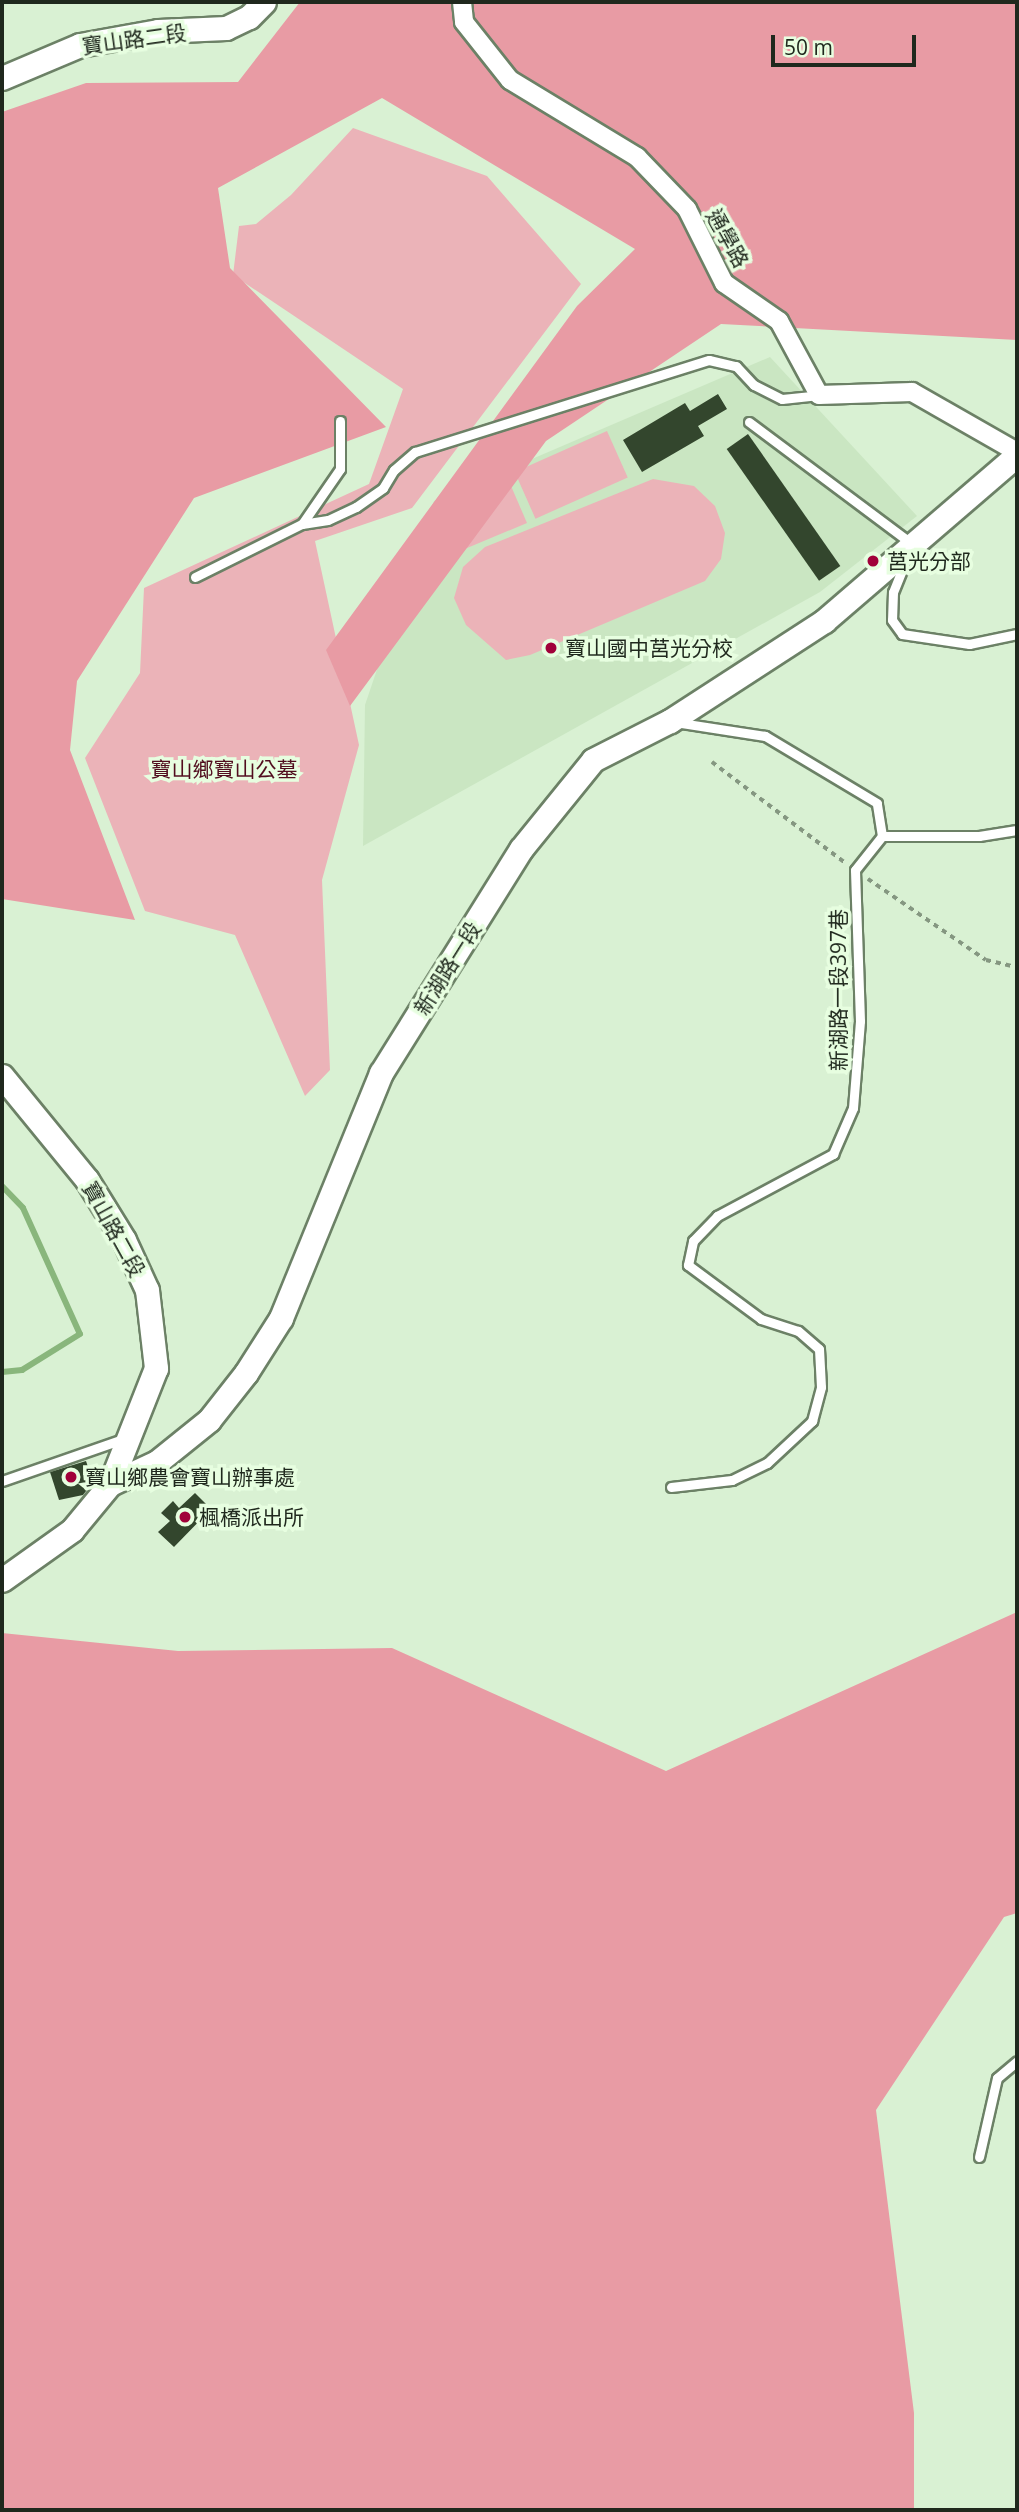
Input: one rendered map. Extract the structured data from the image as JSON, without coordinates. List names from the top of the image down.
{
  "streets": {
    "street": ["寶山路二段", "通學路", "新湖路一段"],
    "lane": ["新湖路一段397巷"]
  },
  "crossings": [
    ["寶山路二段", "新湖路一段"]
  ],
  "parks": ["寶山鄉寶山公墓"],
  "places": [
    "莒光分部",
    "寶山國中莒光分校",
    "寶山鄉農會寶山辦事處",
    "楓橋派出所"
  ],
  "scale_bar": "50 m"
}
